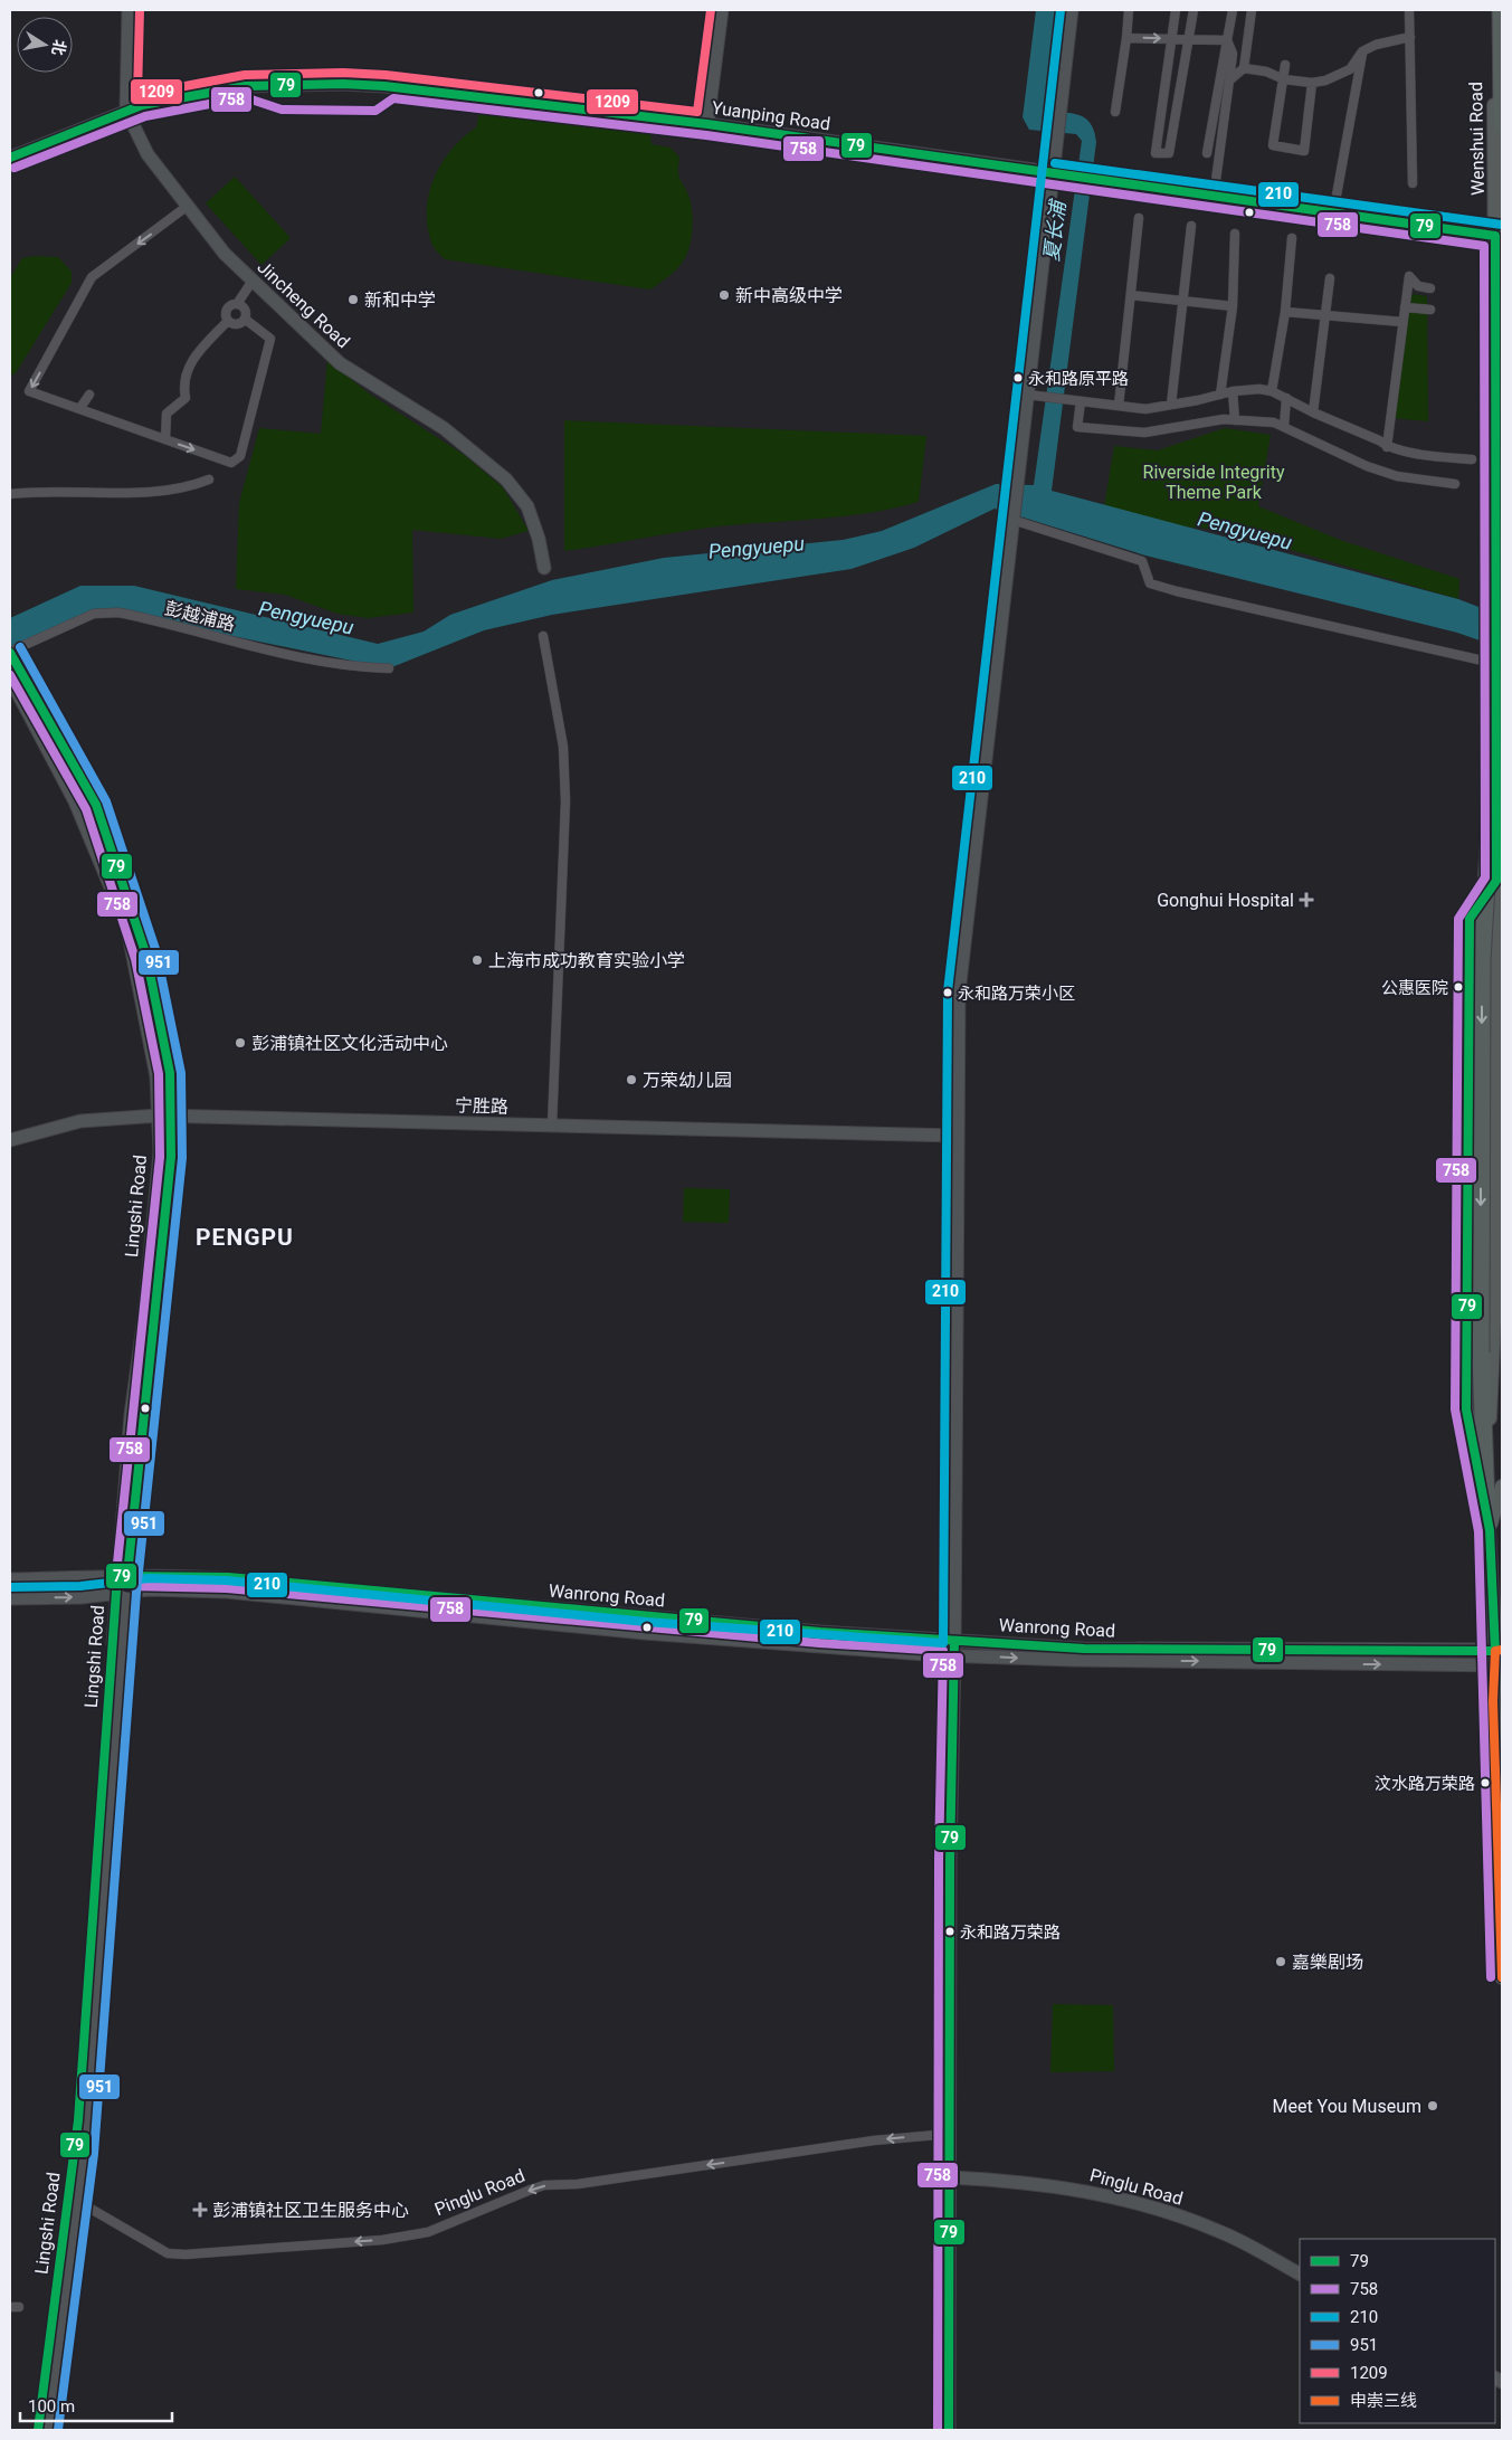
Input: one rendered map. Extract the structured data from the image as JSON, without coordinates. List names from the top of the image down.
{
  "streets": {
    "main road": ["Wenshui Road"],
    "street": [
      "Yuanping Road",
      "Jincheng Road",
      "彭越浦路",
      "宁胜路",
      "Lingshi Road",
      "Wanrong Road",
      "Pinglu Road"
    ]
  },
  "crossings": [
    ["Yuanping Road", "Wenshui Road"],
    ["Yuanping Road", "Jincheng Road"],
    ["Wenshui Road", "Wanrong Road"],
    ["彭越浦路", "Lingshi Road"],
    ["宁胜路", "Lingshi Road"],
    ["Lingshi Road", "Wanrong Road"],
    ["Lingshi Road", "Pinglu Road"]
  ],
  "one_way": ["Pinglu Road"],
  "districts": ["PENGPU"],
  "water": ["夏长浦", "Pengyuepu"],
  "parks": ["Riverside Integrity Theme Park"],
  "places": {
    "other": [
      "新中高级中学",
      "新和中学",
      "永和路原平路",
      "上海市成功教育实验小学",
      "公惠医院",
      "永和路万荣小区",
      "彭浦镇社区文化活动中心",
      "万荣幼儿园",
      "汶水路万荣路",
      "永和路万荣路",
      "嘉樂剧场",
      "Meet You Museum"
    ],
    "health": ["Gonghui Hospital", "彭浦镇社区卫生服务中心"]
  },
  "lines": [
    "transit line 210",
    "transit line 1209",
    "transit line 79",
    "transit line 758",
    "transit line 951",
    "transit line 申崇三线"
  ],
  "legend": [
    "79",
    "758",
    "210",
    "951",
    "1209",
    "申崇三线"
  ],
  "scale_bar": "100 m",
  "north": "right"
}
